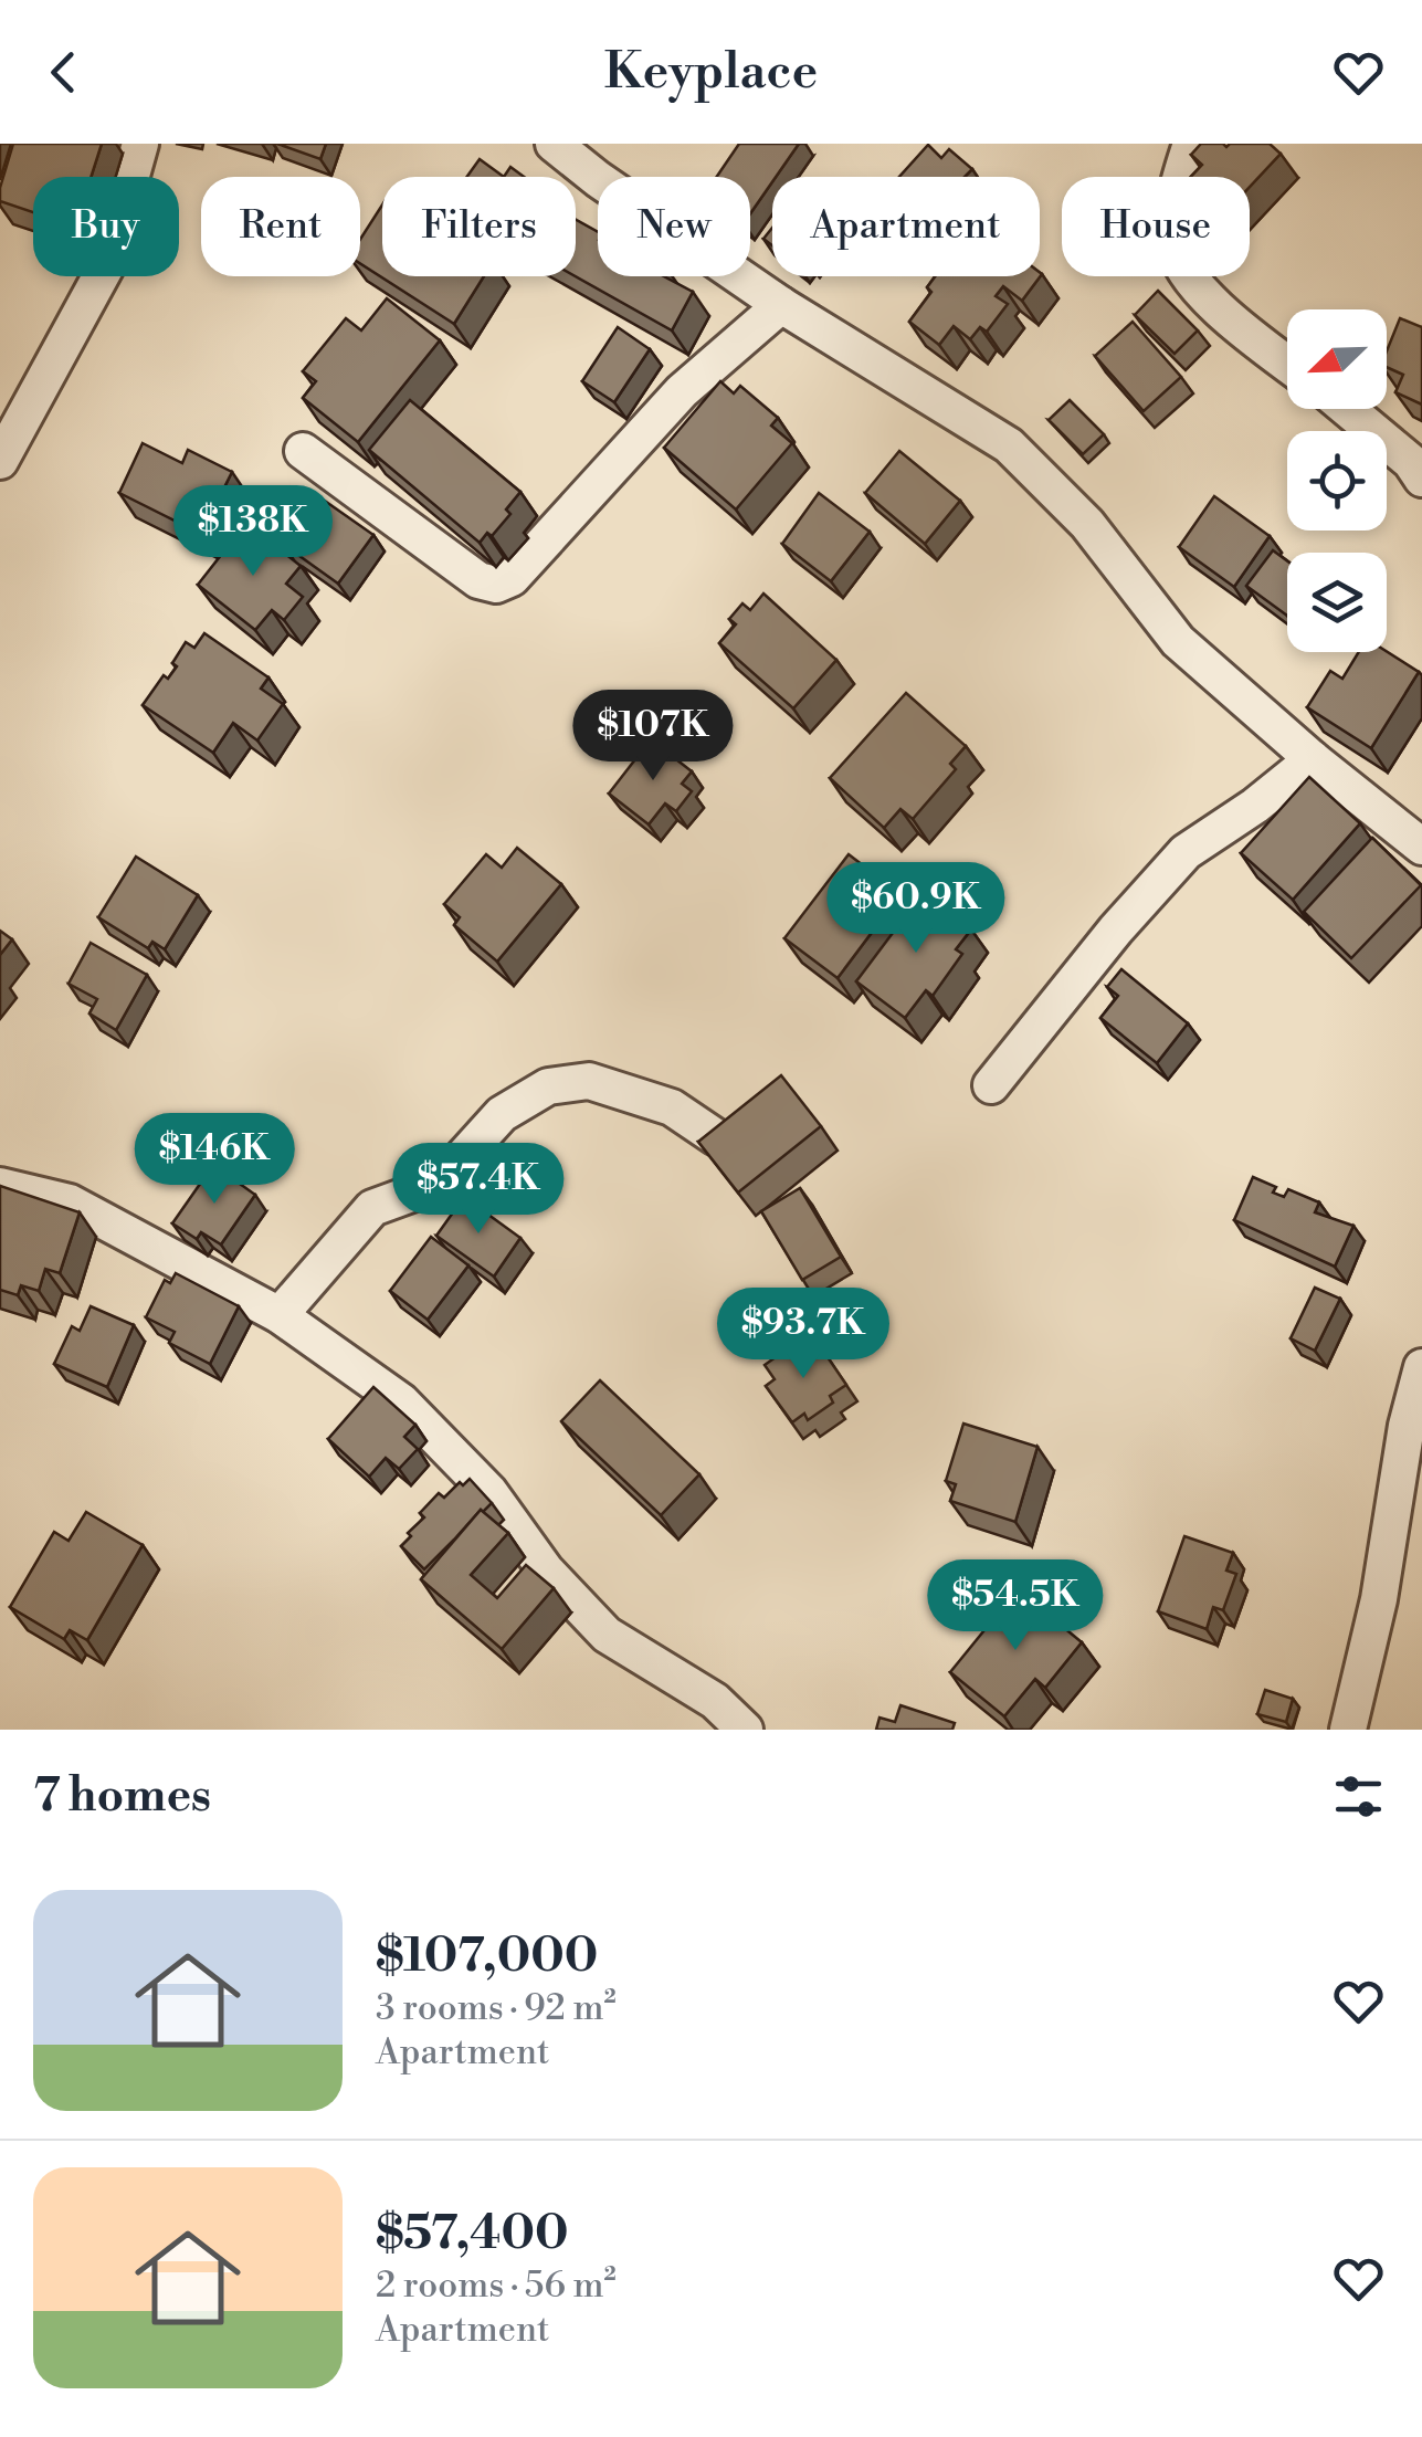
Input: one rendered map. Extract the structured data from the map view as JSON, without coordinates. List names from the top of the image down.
{
  "north": "bottom left",
  "page": {
    "header": "Keyplace",
    "chip": [
      "Buy",
      "Rent",
      "Filters",
      "New",
      "Apartment",
      "House"
    ],
    "price": [
      "$138K",
      "$107K",
      "$60.9K",
      "$146K",
      "$57.4K",
      "$93.7K",
      "$54.5K"
    ],
    "heading": "7 homes",
    "list": [
      {
        "name": "$107,000",
        "note": "3 rooms · 92 m² · Apartment"
      },
      {
        "name": "$57,400",
        "note": "2 rooms · 56 m² · Apartment"
      }
    ]
  }
}
